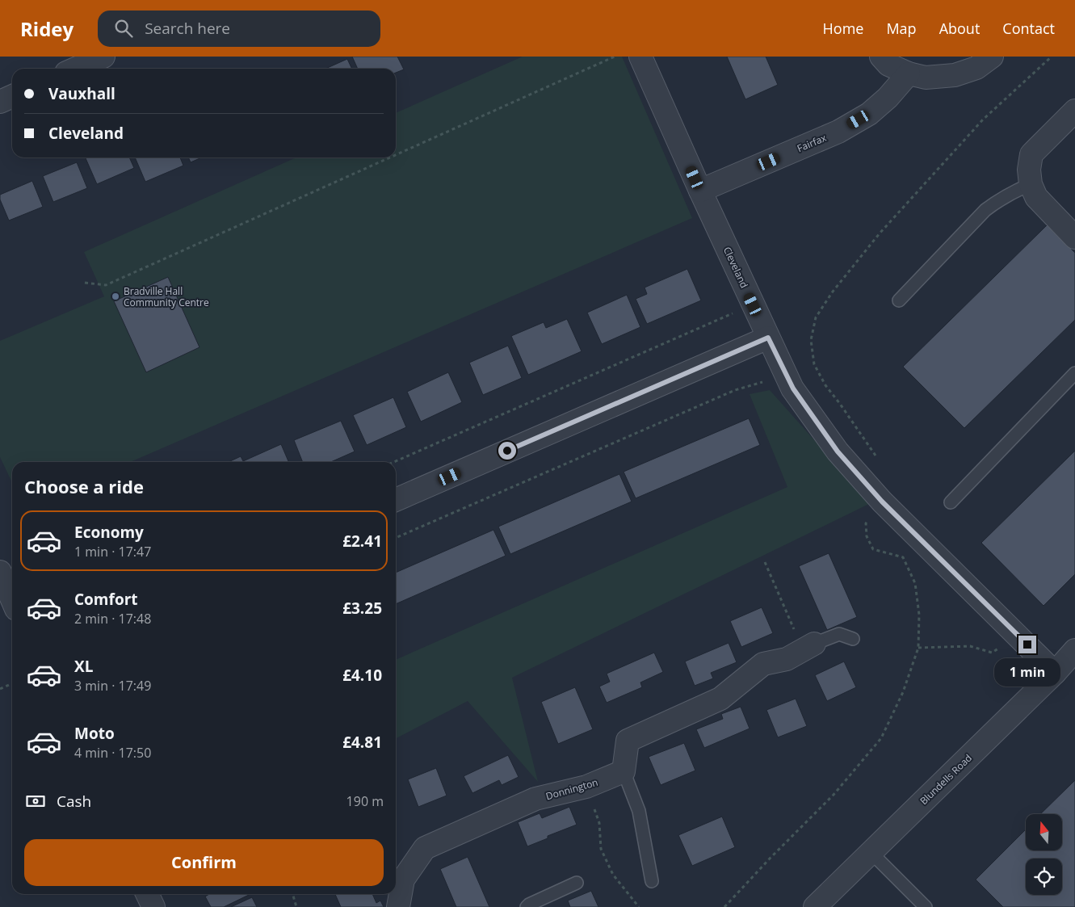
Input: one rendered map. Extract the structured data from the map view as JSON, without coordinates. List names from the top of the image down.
{
  "streets": {
    "street": [
      "Fairfax",
      "Cleveland",
      "Blundells Road",
      "Donnington"
    ]
  },
  "crossings": [
    ["Fairfax", "Cleveland"],
    ["Cleveland", "Blundells Road"]
  ],
  "places": ["Bradville Hall Community Centre"],
  "north": "top",
  "page": {
    "header": "Ridey",
    "search": "Search here",
    "nav": [
      "Home",
      "Map",
      "About",
      "Contact"
    ],
    "banner": ["Vauxhall", "Cleveland"],
    "heading": "Choose a ride",
    "list": [
      {
        "name": "Economy",
        "note": "1 min · 17:47",
        "value": "£2.41"
      },
      {
        "name": "Comfort",
        "note": "2 min · 17:48",
        "value": "£3.25"
      },
      {
        "name": "XL",
        "note": "3 min · 17:49",
        "value": "£4.10"
      },
      {
        "name": "Moto",
        "note": "4 min · 17:50",
        "value": "£4.81"
      }
    ],
    "bubble": "1 min",
    "pay": ["Cash", "190 m"],
    "buttons": "Confirm"
  }
}
